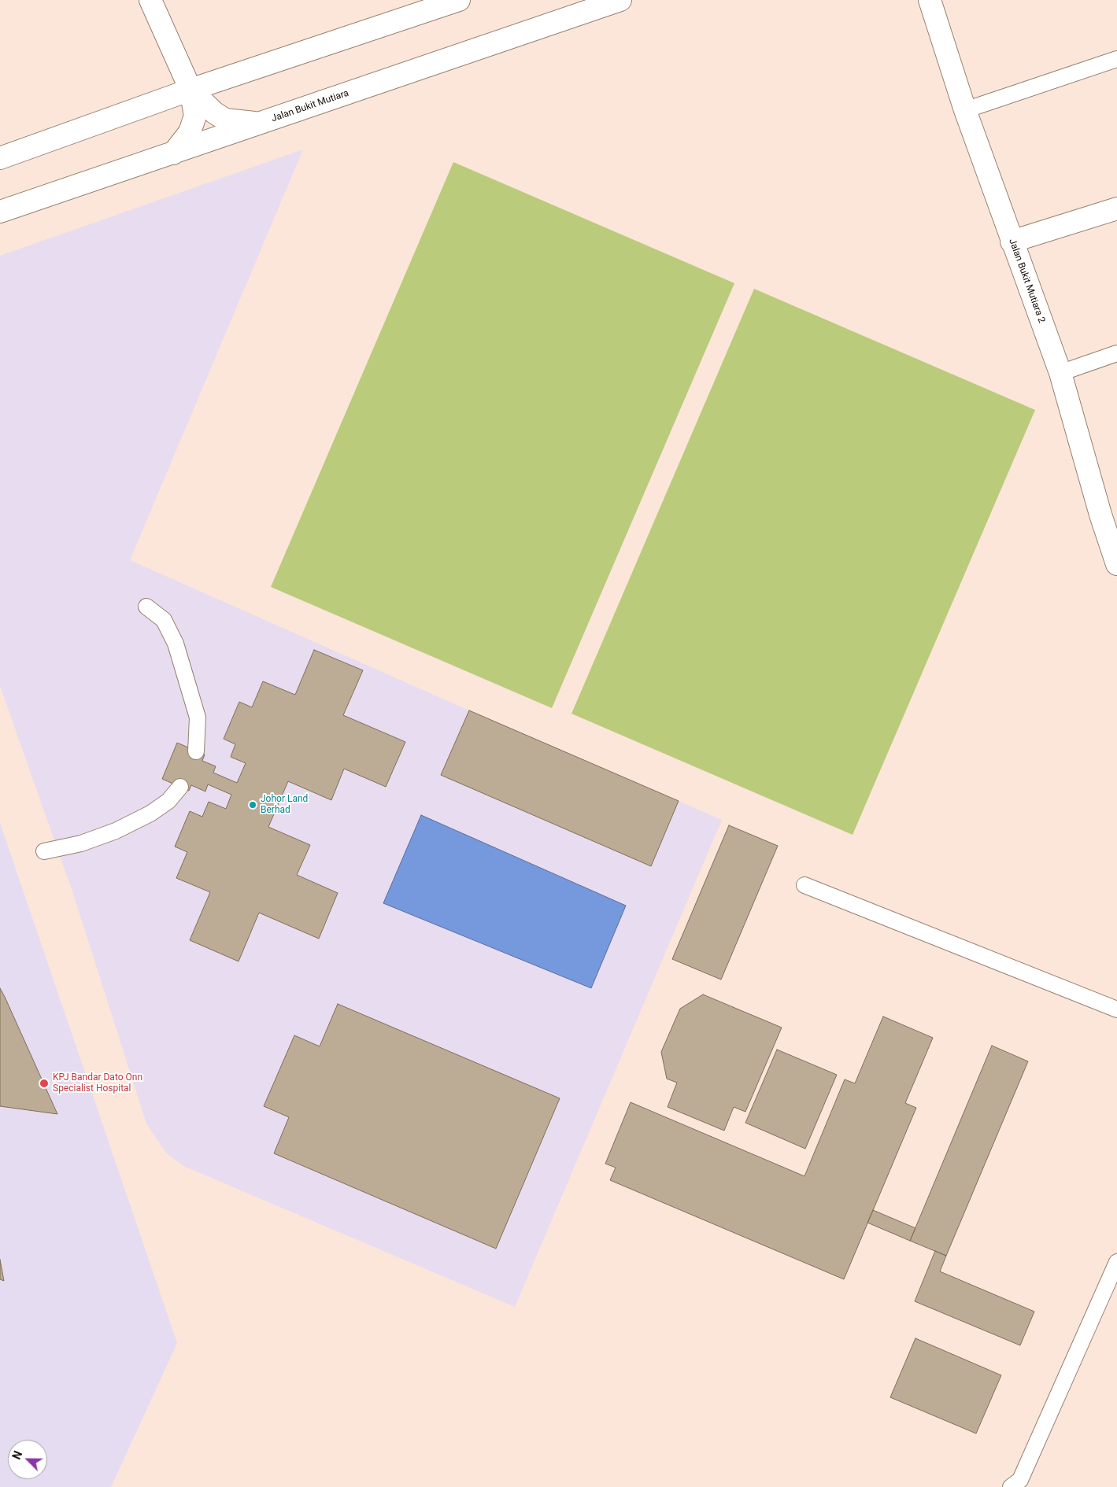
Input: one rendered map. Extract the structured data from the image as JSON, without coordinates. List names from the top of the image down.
{
  "streets": {
    "street": ["Jalan Bukit Mutiara", "Jalan Bukit Mutiara 2"]
  },
  "places": ["Johor Land Berhad", "KPJ Bandar Dato Onn Specialist Hospital"],
  "north": "top left"
}
